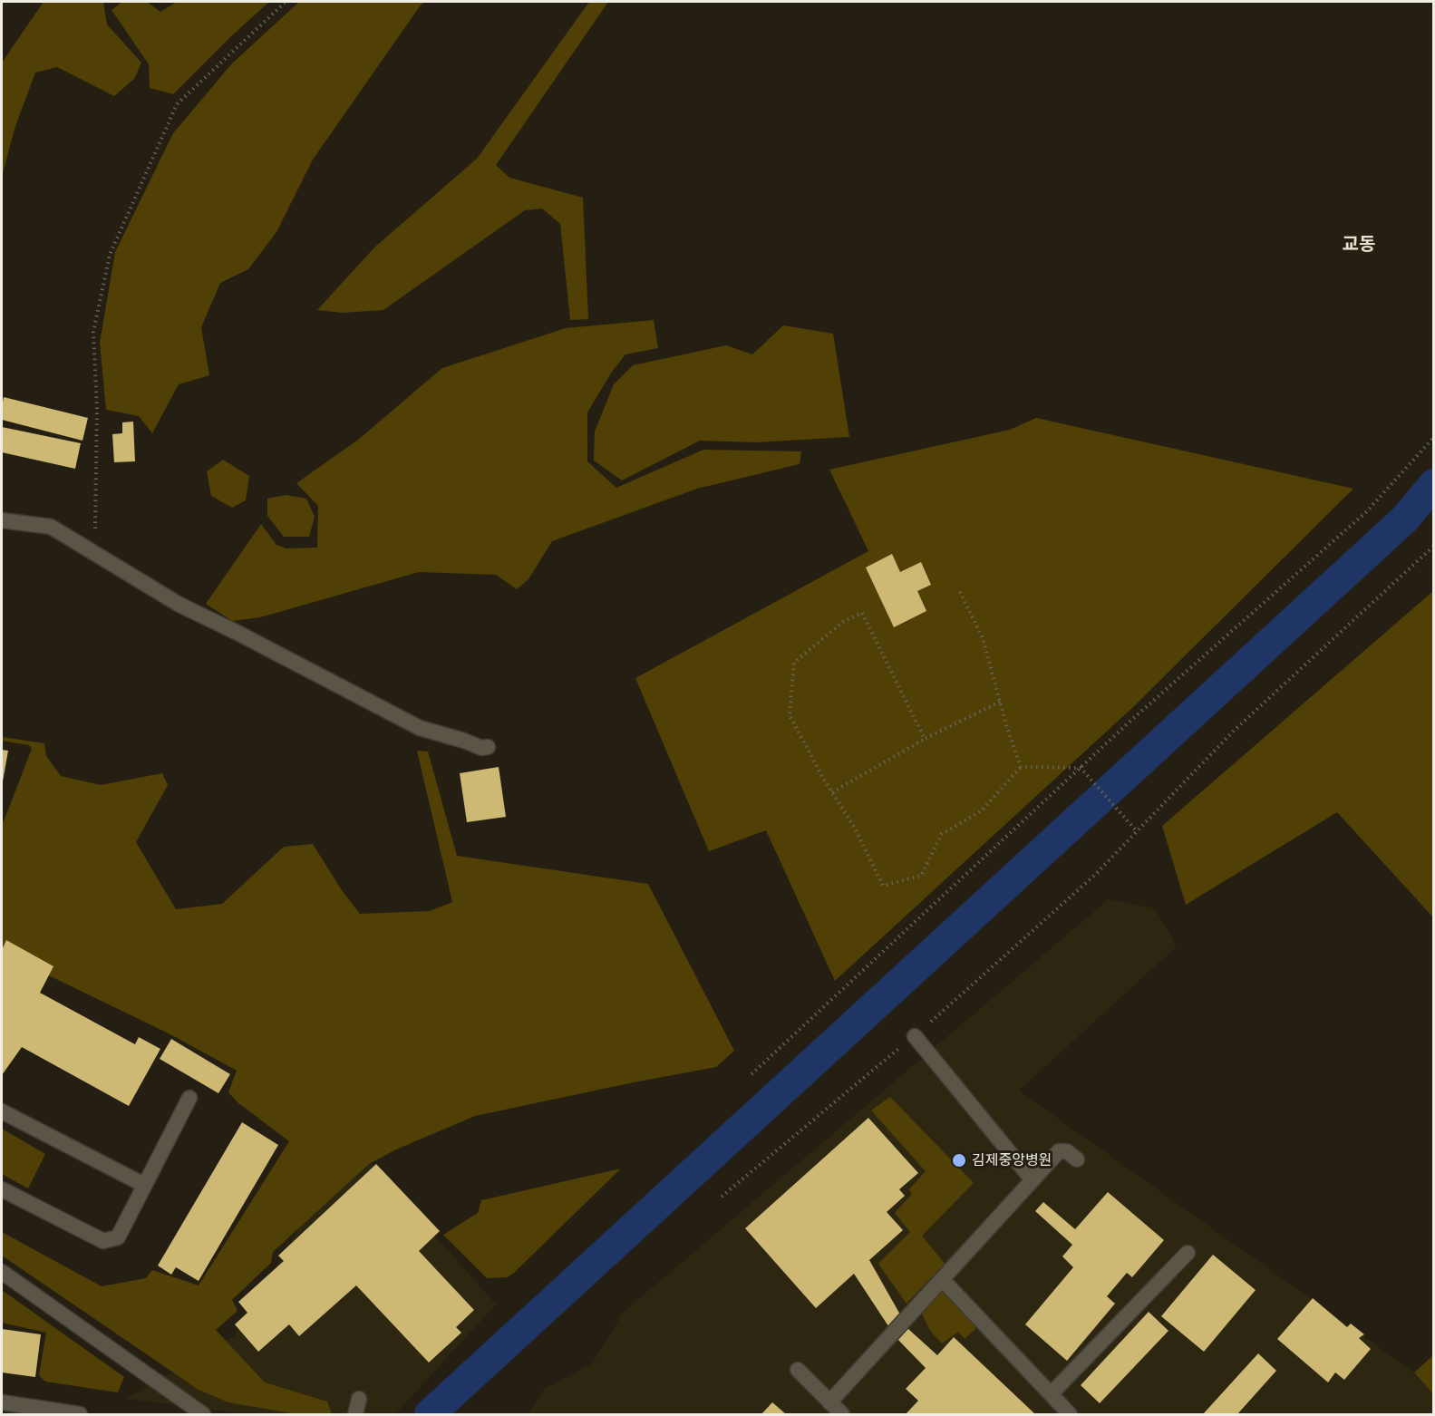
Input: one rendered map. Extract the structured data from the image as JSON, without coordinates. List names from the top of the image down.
{
  "districts": ["교동"],
  "places": ["김제중앙병원"]
}
